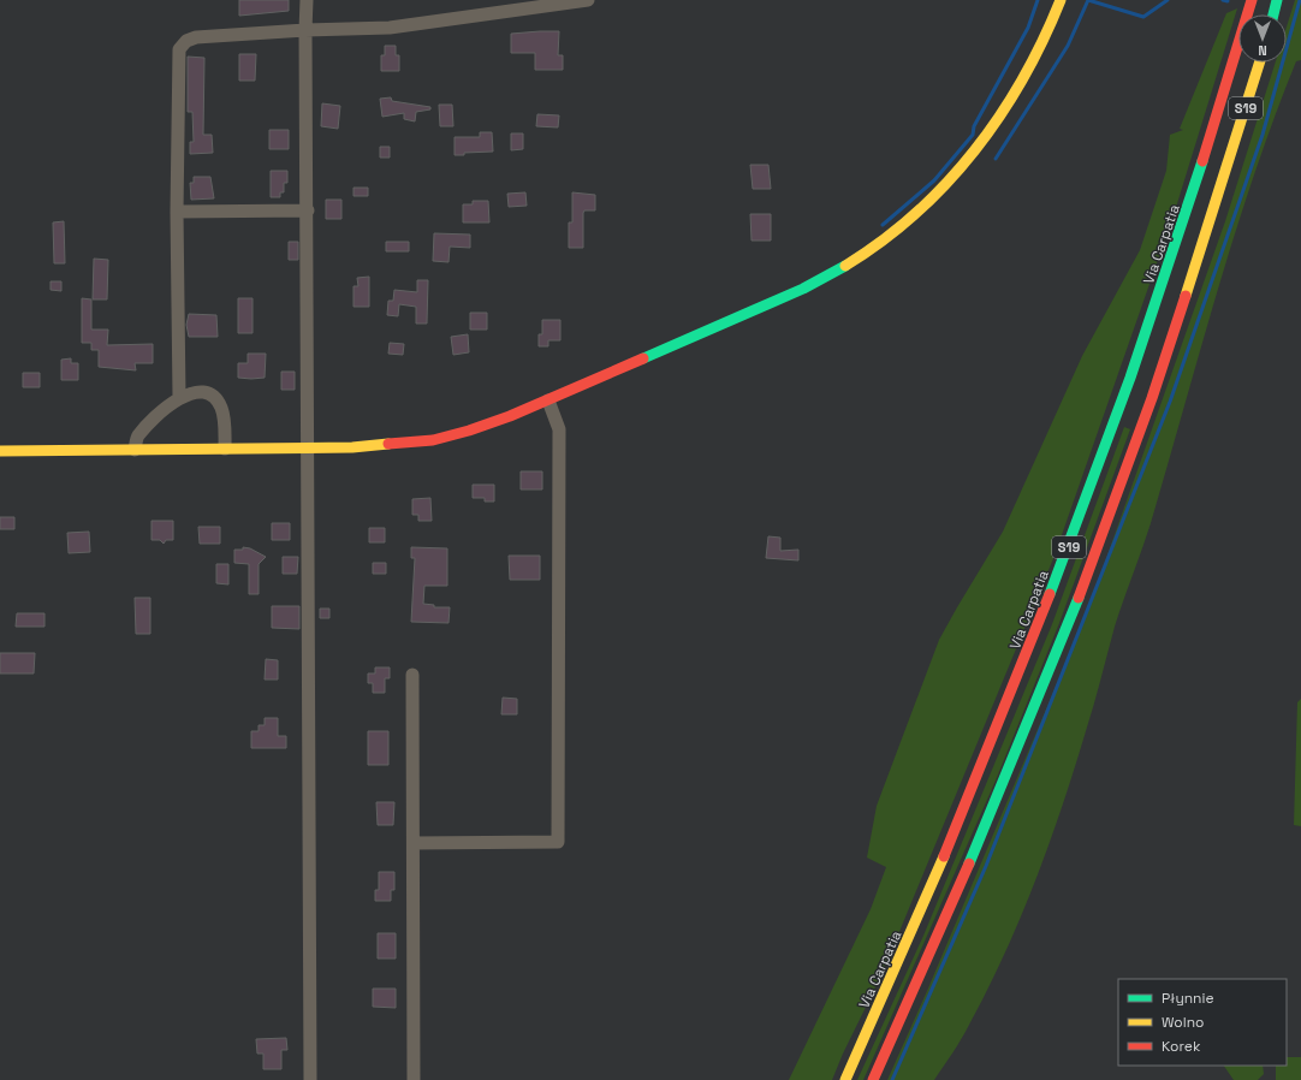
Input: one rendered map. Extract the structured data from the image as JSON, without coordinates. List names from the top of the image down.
{
  "streets": {
    "main road": ["S19", "Via Carpatia"]
  },
  "legend": ["Płynnie", "Wolno", "Korek"],
  "north": "bottom"
}
